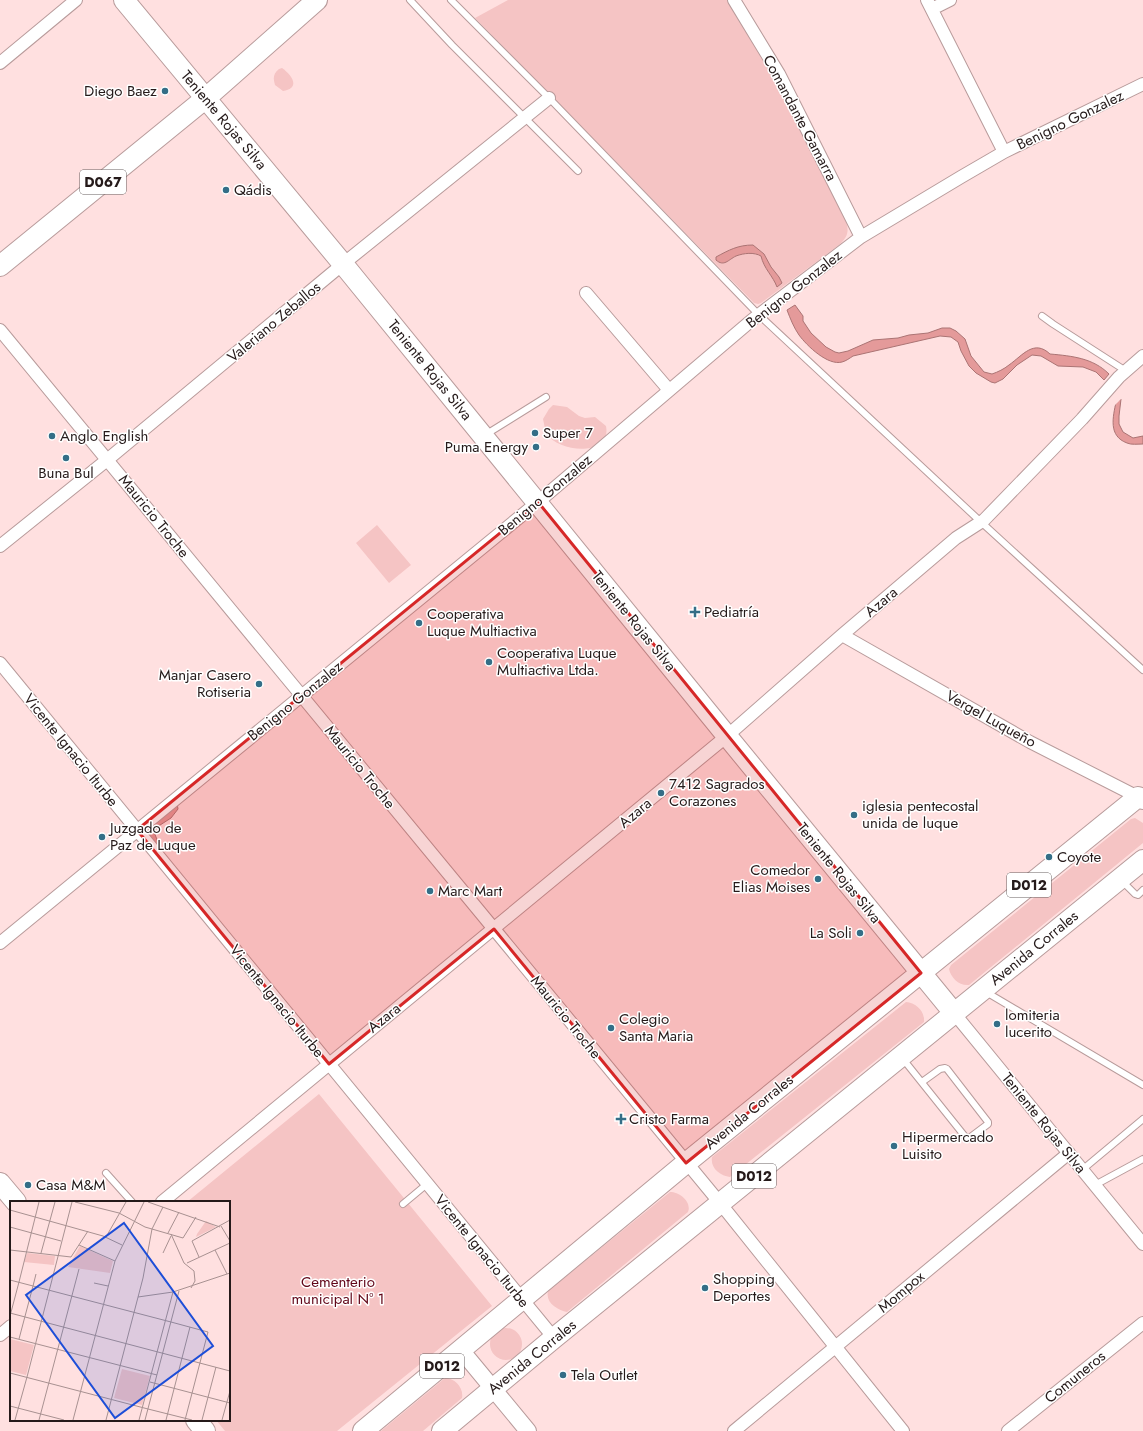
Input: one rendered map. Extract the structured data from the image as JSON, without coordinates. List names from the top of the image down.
{
  "streets": {
    "main road": [
      "Teniente Rojas Silva",
      "D067",
      "D012",
      "Avenida Corrales"
    ],
    "street": [
      "Comandante Gamarra",
      "Benigno Gonzalez",
      "Valeriano Zeballos",
      "Mauricio Troche",
      "Azara",
      "Vergel Luqueño",
      "Vicente Ignacio Iturbe",
      "Mompox",
      "Comuneros"
    ]
  },
  "crossings": [
    ["Comandante Gamarra", "Benigno Gonzalez"],
    ["Teniente Rojas Silva", "Benigno Gonzalez"],
    ["Teniente Rojas Silva", "D067"],
    ["Teniente Rojas Silva", "Valeriano Zeballos"],
    ["Teniente Rojas Silva", "Azara"],
    ["Teniente Rojas Silva", "Avenida Corrales"],
    ["Teniente Rojas Silva", "Mompox"],
    ["Benigno Gonzalez", "Mauricio Troche"],
    ["Benigno Gonzalez", "Vicente Ignacio Iturbe"],
    ["Valeriano Zeballos", "Mauricio Troche"],
    ["Mauricio Troche", "Azara"],
    ["Mauricio Troche", "Avenida Corrales"],
    ["Mauricio Troche", "Mompox"],
    ["Azara", "Vergel Luqueño"],
    ["Azara", "Vicente Ignacio Iturbe"],
    ["Vergel Luqueño", "Avenida Corrales"],
    ["Vicente Ignacio Iturbe", "Avenida Corrales"]
  ],
  "parks": ["Cementerio municipal Nº 1"],
  "places": {
    "other": [
      "Diego Baez",
      "Qádis",
      "Super 7",
      "Anglo English",
      "Puma Energy",
      "Buna Bul",
      "Cooperativa Luque Multiactiva",
      "Cooperativa Luque Multiactiva Ltda.",
      "Manjar Casero Rotiseria",
      "7412 Sagrados Corazones",
      "iglesia pentecostal unida de luque",
      "Juzgado de Paz de Luque",
      "Coyote",
      "Comedor Elias Moises",
      "Marc Mart",
      "La Soli",
      "lomiteria lucerito",
      "Colegio Santa Maria",
      "Hipermercado Luisito",
      "Casa M&M",
      "Shopping Deportes",
      "Tela Outlet"
    ],
    "health": ["Pediatría", "Cristo Farma"]
  }
}
